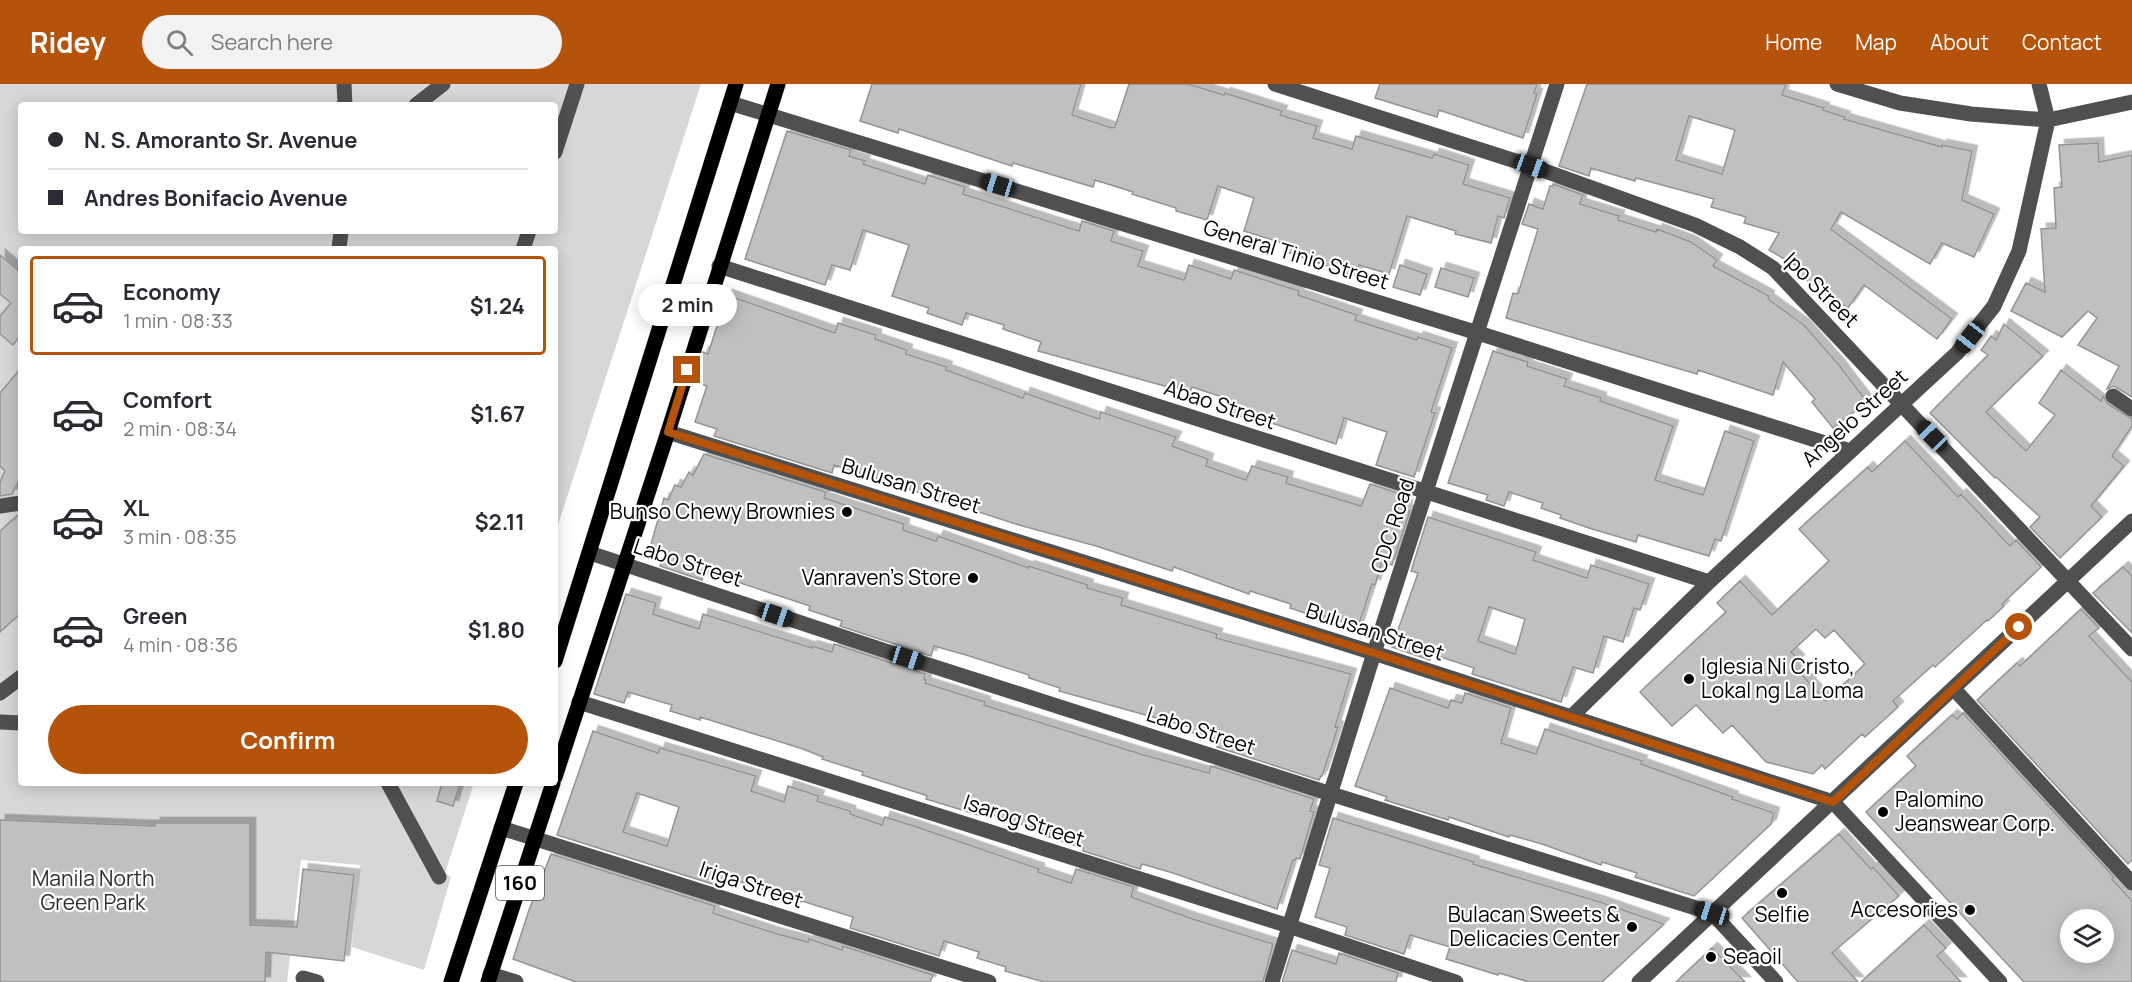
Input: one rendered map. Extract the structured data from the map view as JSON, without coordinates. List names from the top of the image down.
{
  "streets": {
    "main road": ["160"],
    "street": [
      "General Tinio Street",
      "Ipo Street",
      "Abao Street",
      "Angelo Street",
      "Bulusan Street",
      "CDC Road",
      "Labo Street",
      "Isarog Street",
      "Iriga Street"
    ]
  },
  "crossings": [
    ["General Tinio Street", "Angelo Street"],
    ["General Tinio Street", "CDC Road"],
    ["Ipo Street", "Angelo Street"],
    ["Ipo Street", "CDC Road"],
    ["Abao Street", "Angelo Street"],
    ["Abao Street", "CDC Road"],
    ["Angelo Street", "Bulusan Street"],
    ["Bulusan Street", "CDC Road"],
    ["CDC Road", "Labo Street"],
    ["CDC Road", "Isarog Street"],
    ["160", "Iriga Street"]
  ],
  "parks": ["Manila North Green Park"],
  "places": [
    "Bunso Chewy Brownies",
    "Vanraven's Store",
    "Iglesia Ni Cristo, Lokal ng La Loma",
    "Palomino Jeanswear Corp.",
    "Selfie",
    "Accesories",
    "Bulacan Sweets & Delicacies Center",
    "Seaoil"
  ],
  "page": {
    "header": "Ridey",
    "search": "Search here",
    "nav": [
      "Home",
      "Map",
      "About",
      "Contact"
    ],
    "banner": ["N. S. Amoranto Sr. Avenue", "Andres Bonifacio Avenue"],
    "list": [
      {
        "name": "Economy",
        "note": "1 min · 08:33",
        "value": "$1.24"
      },
      {
        "name": "Comfort",
        "note": "2 min · 08:34",
        "value": "$1.67"
      },
      {
        "name": "XL",
        "note": "3 min · 08:35",
        "value": "$2.11"
      },
      {
        "name": "Green",
        "note": "4 min · 08:36",
        "value": "$1.80"
      }
    ],
    "bubble": "2 min",
    "buttons": "Confirm"
  }
}
